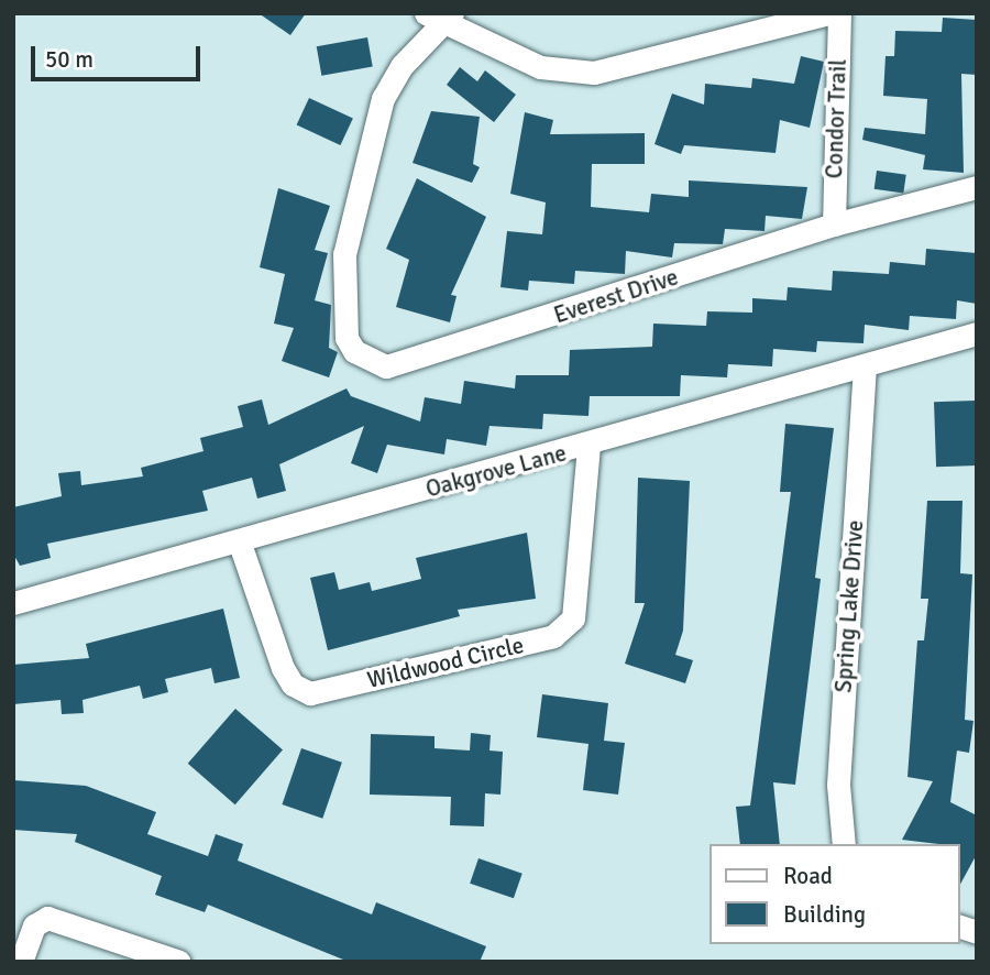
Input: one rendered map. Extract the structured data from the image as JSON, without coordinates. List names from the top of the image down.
{
  "streets": {
    "street": [
      "Condor Trail",
      "Everest Drive",
      "Oakgrove Lane",
      "Spring Lake Drive",
      "Wildwood Circle"
    ]
  },
  "crossings": [
    ["Condor Trail", "Everest Drive"],
    ["Oakgrove Lane", "Spring Lake Drive"],
    ["Oakgrove Lane", "Wildwood Circle"]
  ],
  "legend": ["Road", "Building"],
  "scale_bar": "50 m"
}
